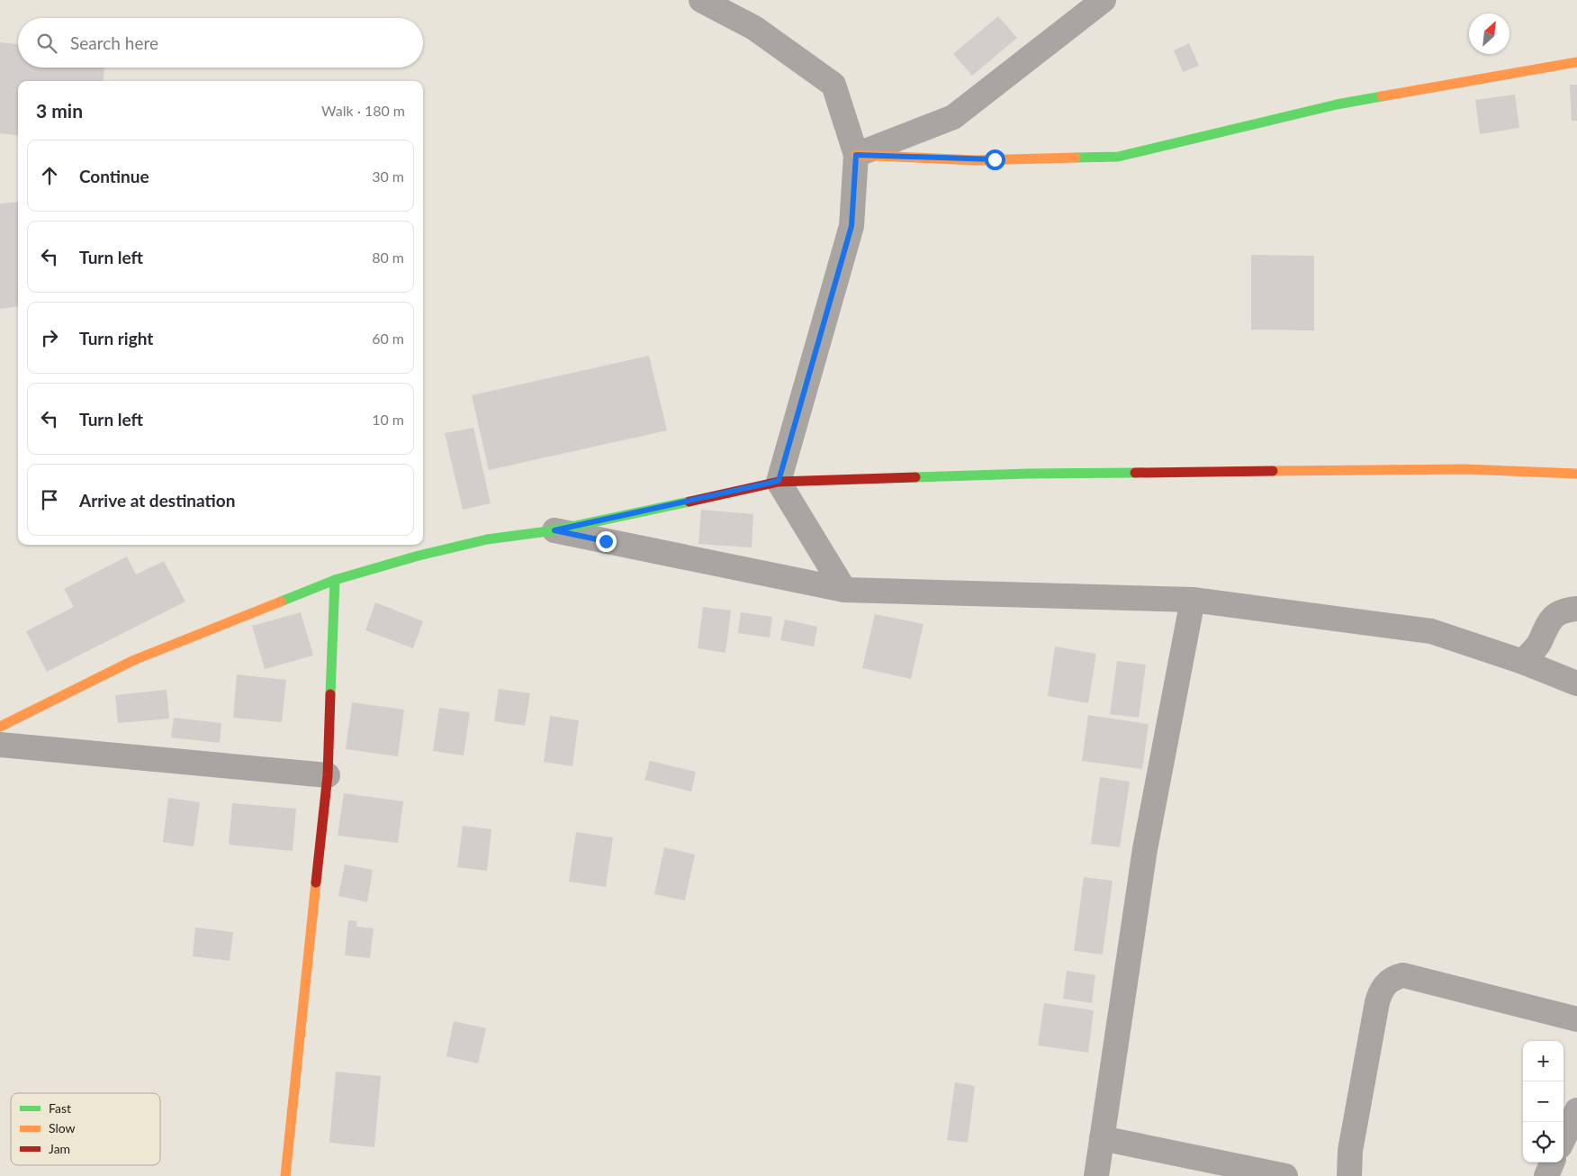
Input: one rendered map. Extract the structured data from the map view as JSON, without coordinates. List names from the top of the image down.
{
  "legend": ["Fast", "Slow", "Jam"],
  "north": "top right",
  "page": {
    "search": "Search here",
    "heading": ["3 min", "Walk · 180 m"],
    "list": [
      ["Continue", "30 m"],
      ["Turn left", "80 m"],
      ["Turn right", "60 m"],
      ["Turn left", "10 m"],
      "Arrive at destination"
    ],
    "map_buttons": ["+", "−"]
  }
}
